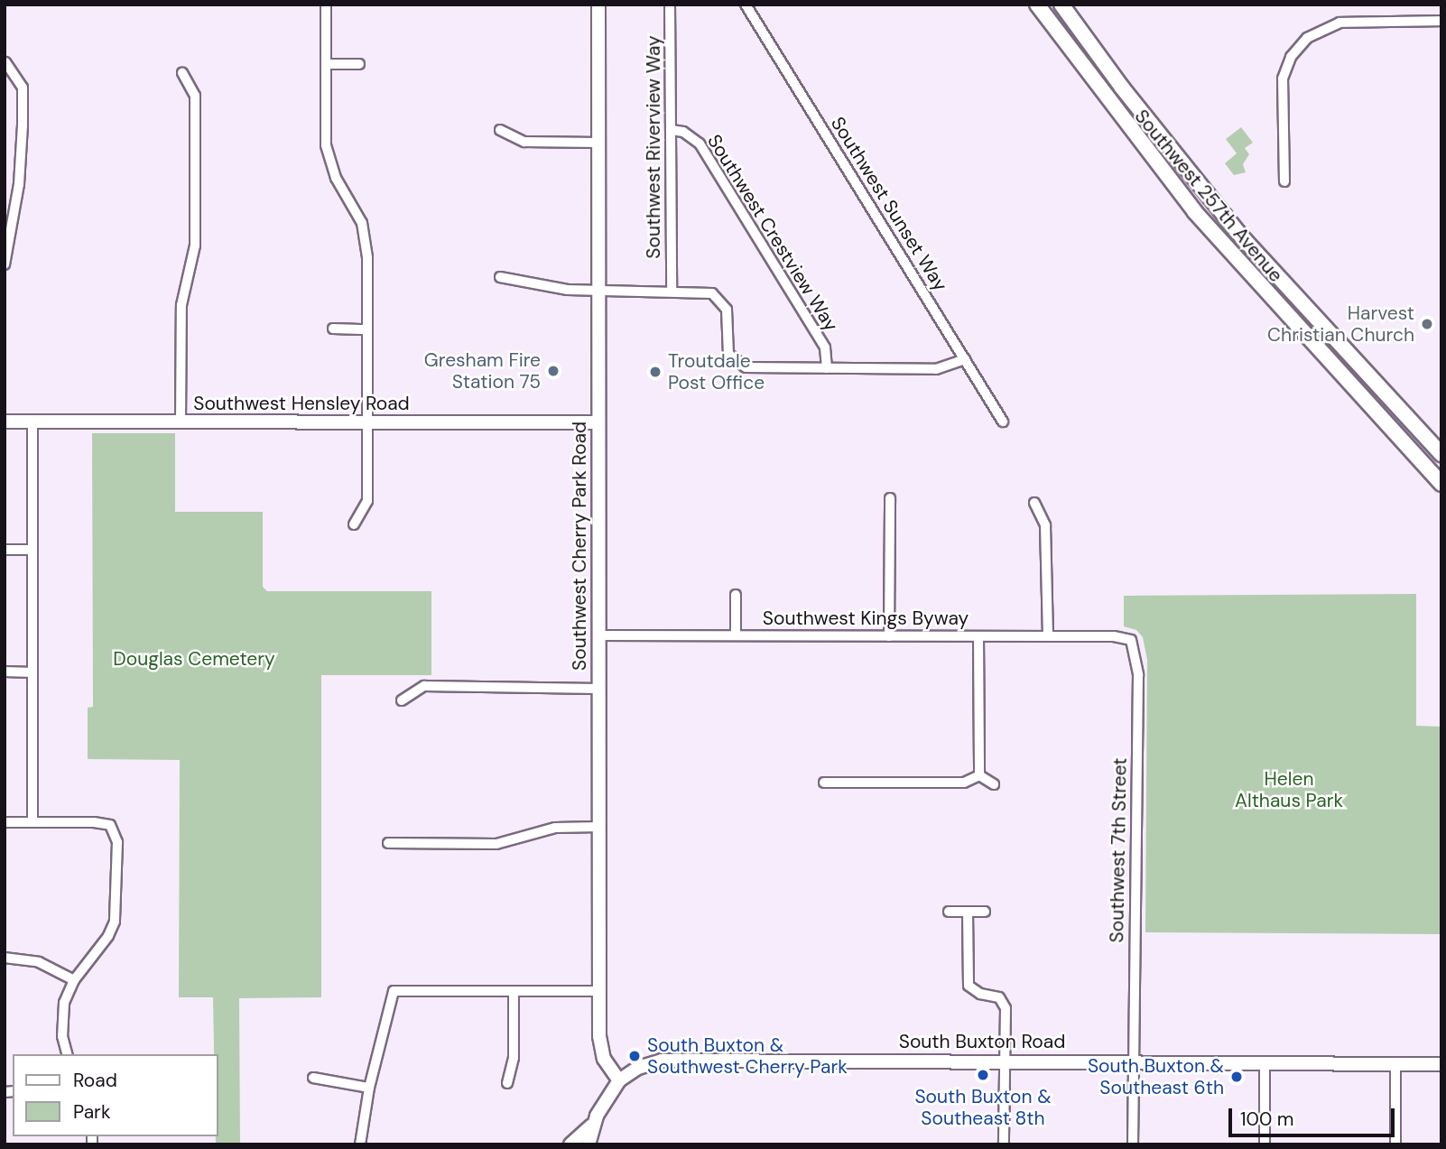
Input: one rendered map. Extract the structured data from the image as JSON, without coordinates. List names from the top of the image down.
{
  "streets": {
    "main road": ["Southwest 257th Avenue"],
    "street": [
      "Southwest Riverview Way",
      "Southwest Sunset Way",
      "Southwest Crestview Way",
      "Southwest Hensley Road",
      "Southwest Cherry Park Road",
      "Southwest Kings Byway",
      "Southwest 7th Street",
      "South Buxton Road"
    ]
  },
  "crossings": [
    ["Southwest Riverview Way", "Southwest Crestview Way"],
    ["Southwest Hensley Road", "Southwest Cherry Park Road"],
    ["Southwest Cherry Park Road", "Southwest Kings Byway"],
    ["Southwest Cherry Park Road", "South Buxton Road"],
    ["Southwest Kings Byway", "Southwest 7th Street"],
    ["Southwest 7th Street", "South Buxton Road"]
  ],
  "parks": ["Douglas Cemetery", "Helen Althaus Park"],
  "places": [
    "Harvest Christian Church",
    "Gresham Fire Station 75",
    "Troutdale Post Office",
    "South Buxton & Southwest Cherry Park",
    "South Buxton & Southeast 8th",
    "South Buxton & Southeast 6th"
  ],
  "legend": ["Road", "Park"],
  "scale_bar": "100 m"
}
